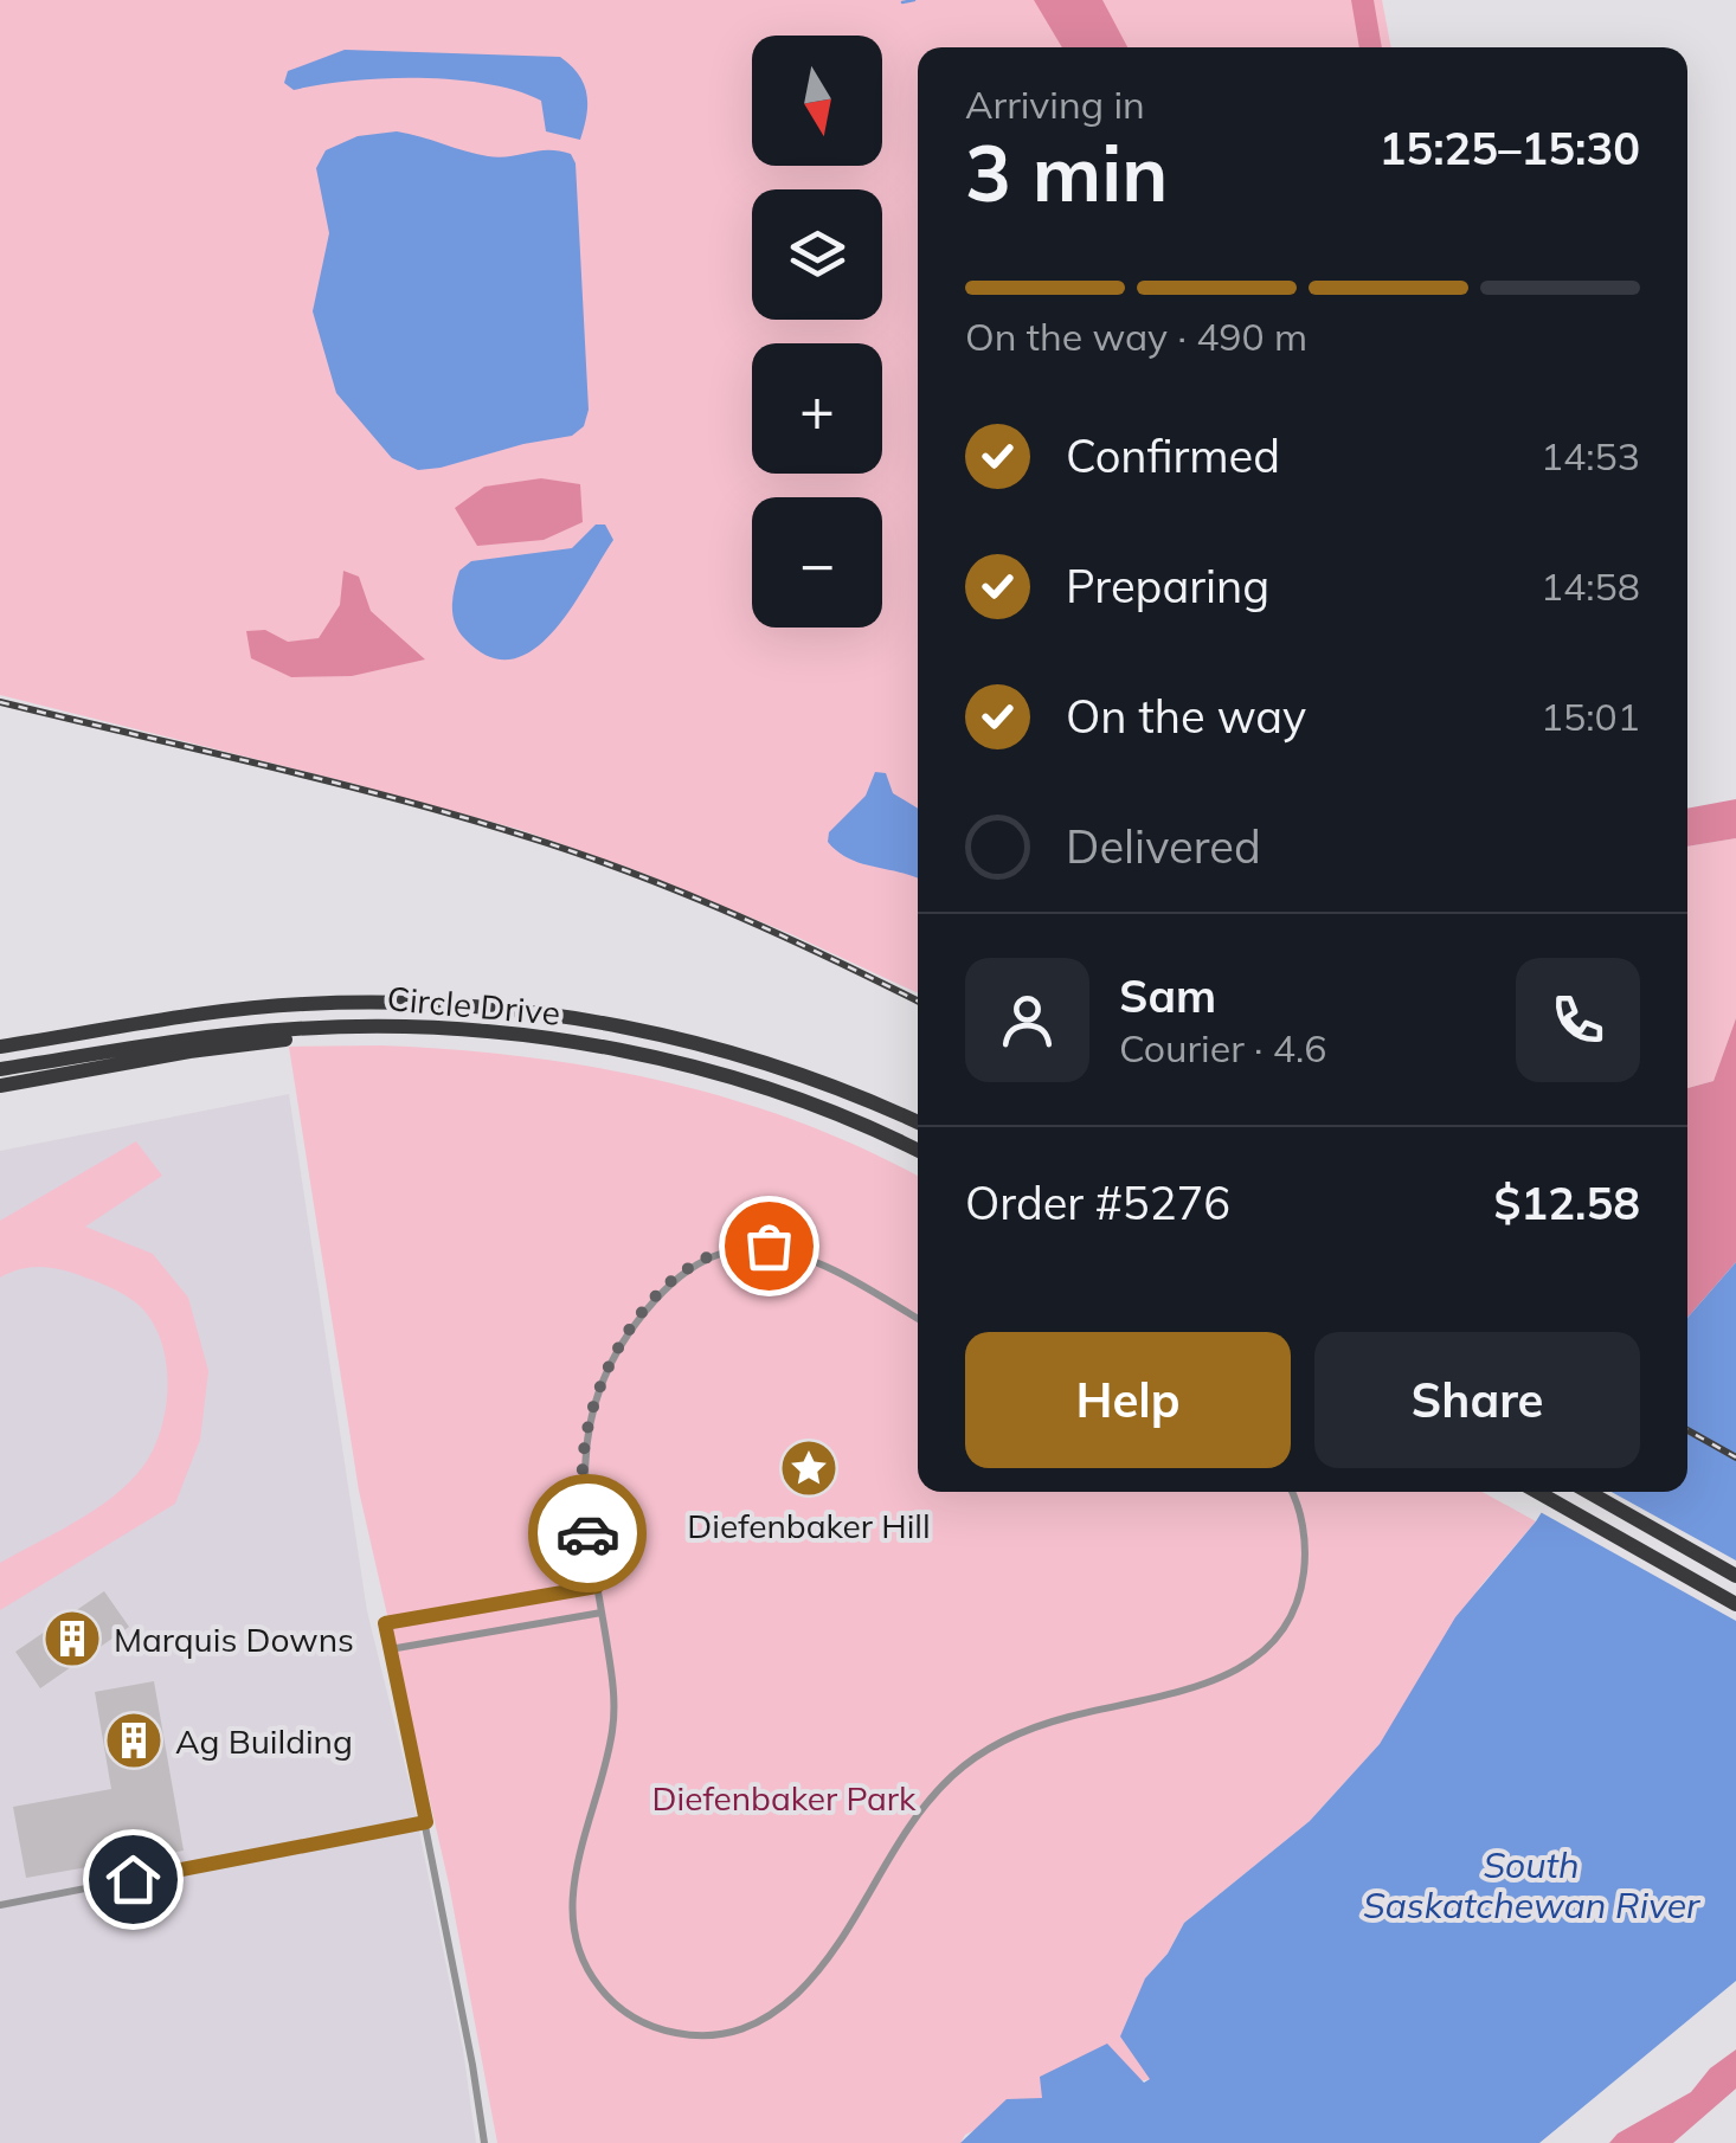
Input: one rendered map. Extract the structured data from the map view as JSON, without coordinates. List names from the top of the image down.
{
  "streets": {
    "highway": ["Circle Drive"]
  },
  "water": ["South Saskatchewan River"],
  "parks": ["Diefenbaker Park"],
  "places": {
    "place": ["Diefenbaker Hill"],
    "building": ["Marquis Downs", "Ag Building"]
  },
  "north": "bottom",
  "page": {
    "map_buttons": ["+", "−"],
    "heading": ["3 min", "Arriving in", "15:25–15:30"],
    "panel": [
      "Sam",
      "Courier · 4.6",
      "Order #5276",
      "$12.58"
    ],
    "bar": "On the way · 490 m",
    "list": [
      ["Confirmed", "14:53"],
      ["Preparing", "14:58"],
      ["On the way", "15:01"],
      "Delivered"
    ],
    "buttons": ["Help", "Share"]
  }
}
